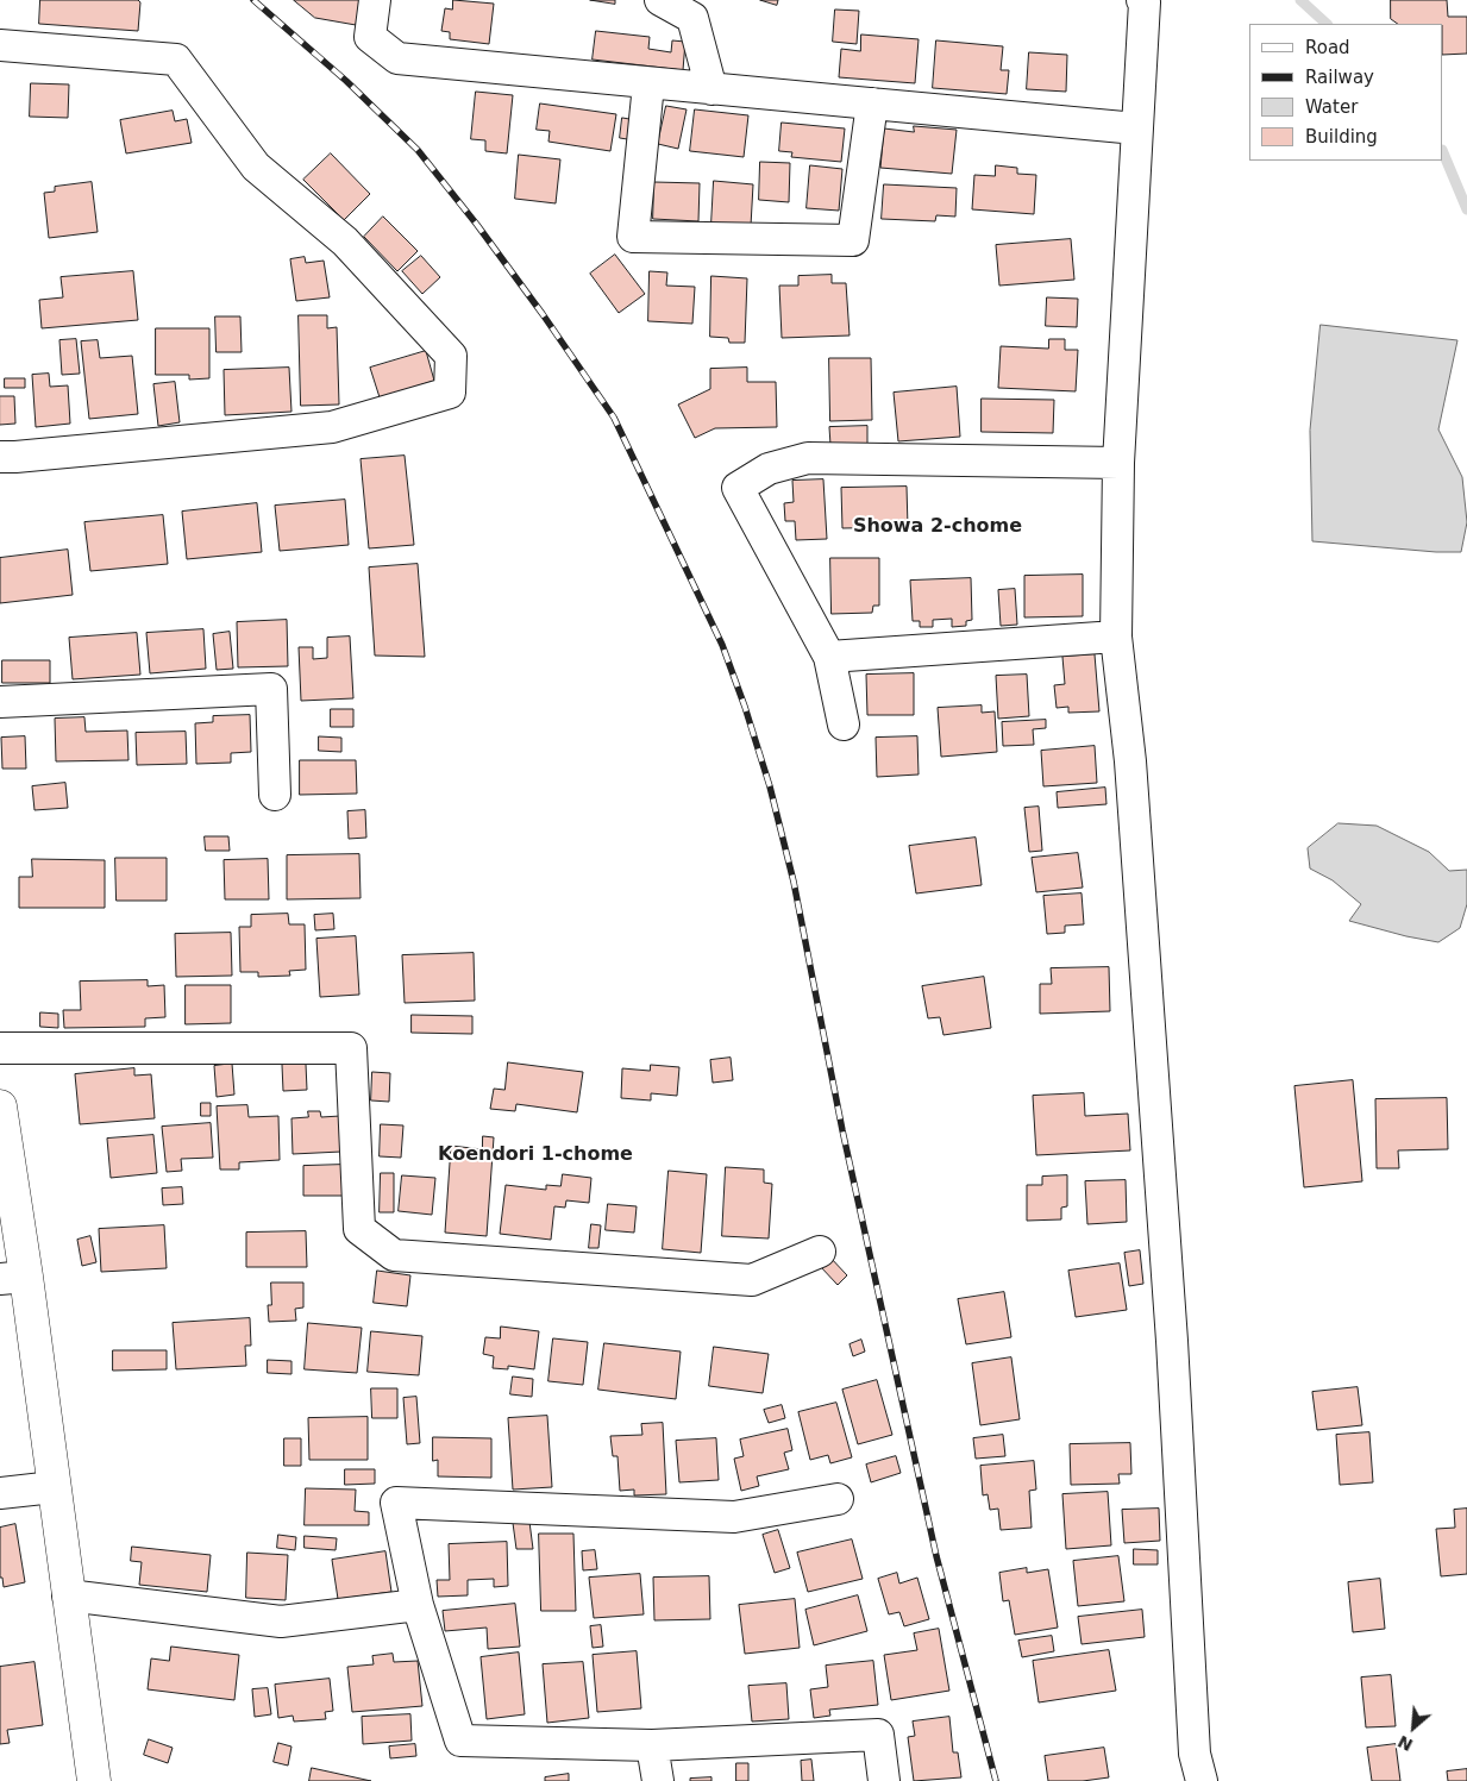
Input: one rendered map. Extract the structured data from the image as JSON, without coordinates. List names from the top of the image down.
{
  "districts": ["Showa 2-chome", "Koendori 1-chome"],
  "legend": [
    "Road",
    "Railway",
    "Water",
    "Building"
  ],
  "north": "bottom left"
}
